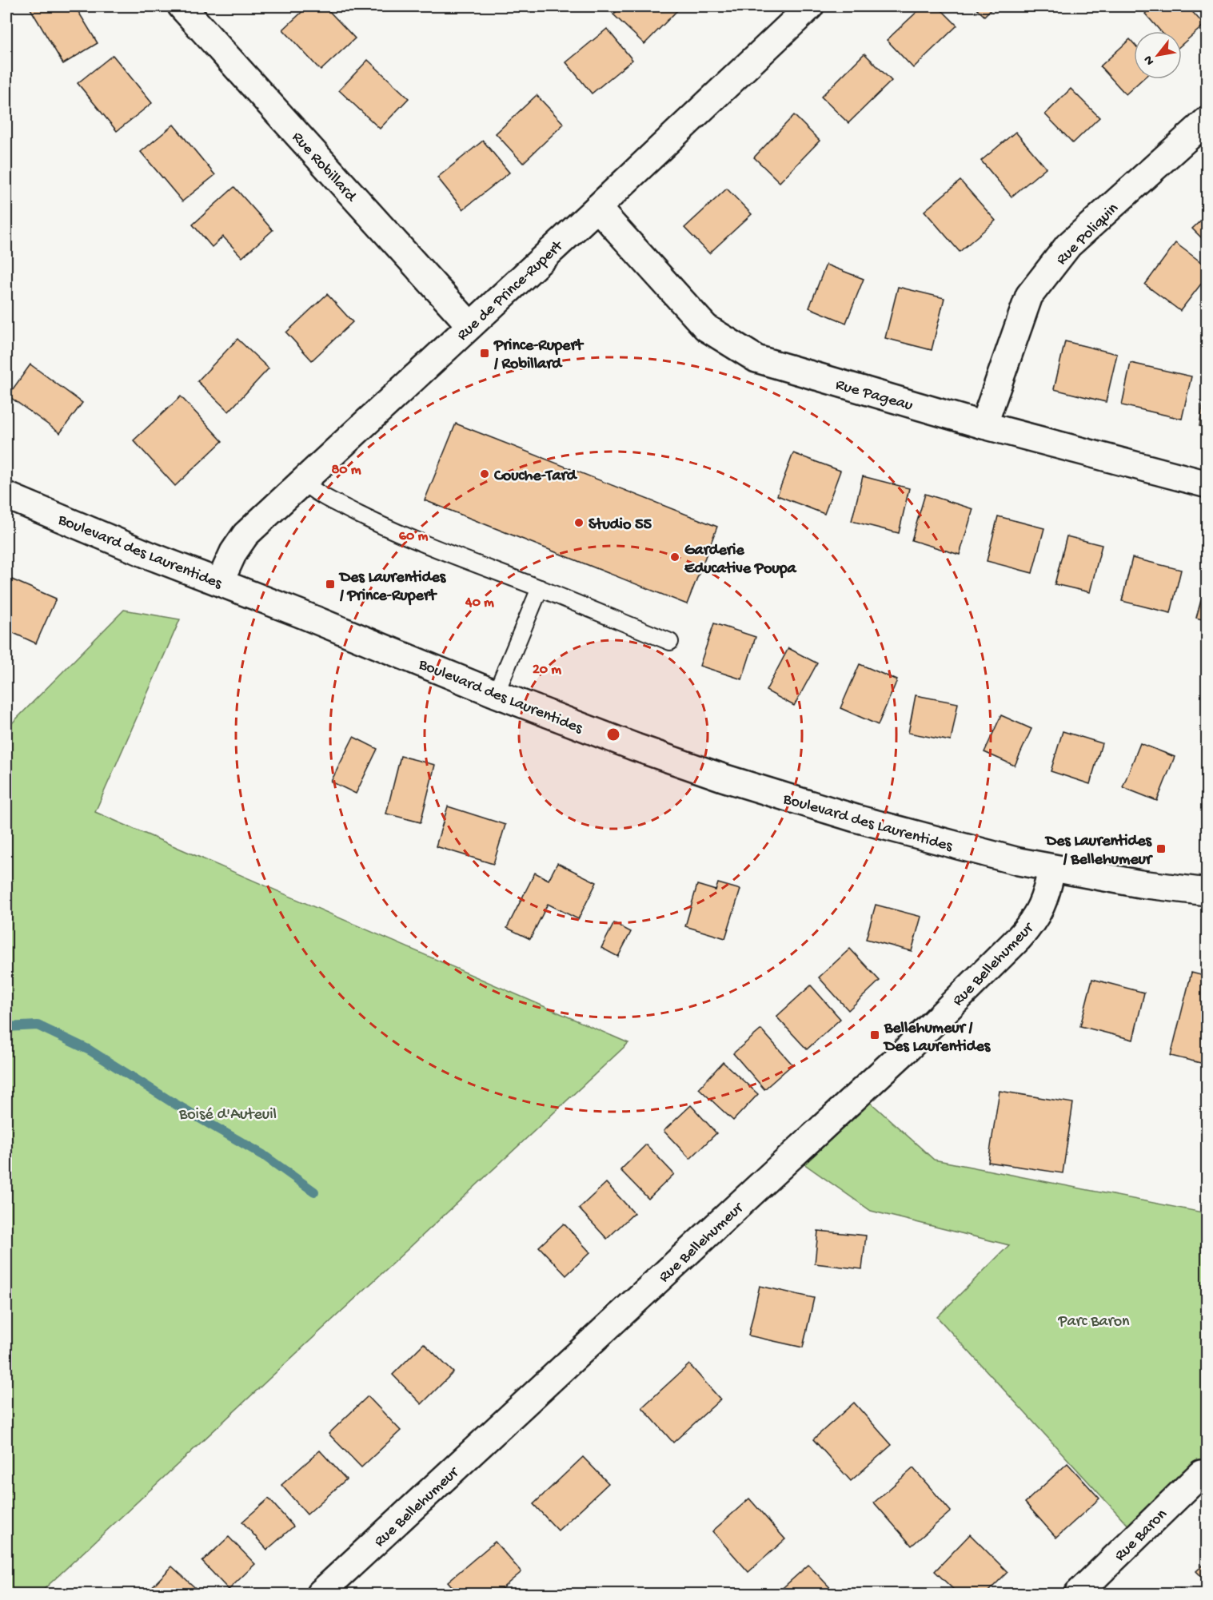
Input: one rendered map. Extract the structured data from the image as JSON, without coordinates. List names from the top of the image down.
{
  "streets": {
    "street": [
      "Rue Robillard",
      "Rue Poliquin",
      "Rue de Prince-Rupert",
      "Rue Pageau",
      "Boulevard des Laurentides",
      "Rue Bellehumeur",
      "Rue Baron"
    ]
  },
  "crossings": [
    ["Rue Robillard", "Rue de Prince-Rupert"],
    ["Rue Poliquin", "Rue Pageau"],
    ["Rue de Prince-Rupert", "Rue Pageau"],
    ["Rue de Prince-Rupert", "Boulevard des Laurentides"],
    ["Boulevard des Laurentides", "Rue Bellehumeur"]
  ],
  "parks": ["Boisé d'Auteuil", "Parc Baron"],
  "places": {
    "transit": [
      "Prince-Rupert / Robillard",
      "Des Laurentides / Prince-Rupert",
      "Des Laurentides / Bellehumeur",
      "Bellehumeur / Des Laurentides"
    ],
    "other": ["Couche-Tard", "Studio 55", "Garderie Educative Poupa"]
  },
  "north": "bottom left",
  "rings": [
    "80 m",
    "60 m",
    "40 m",
    "20 m"
  ]
}
